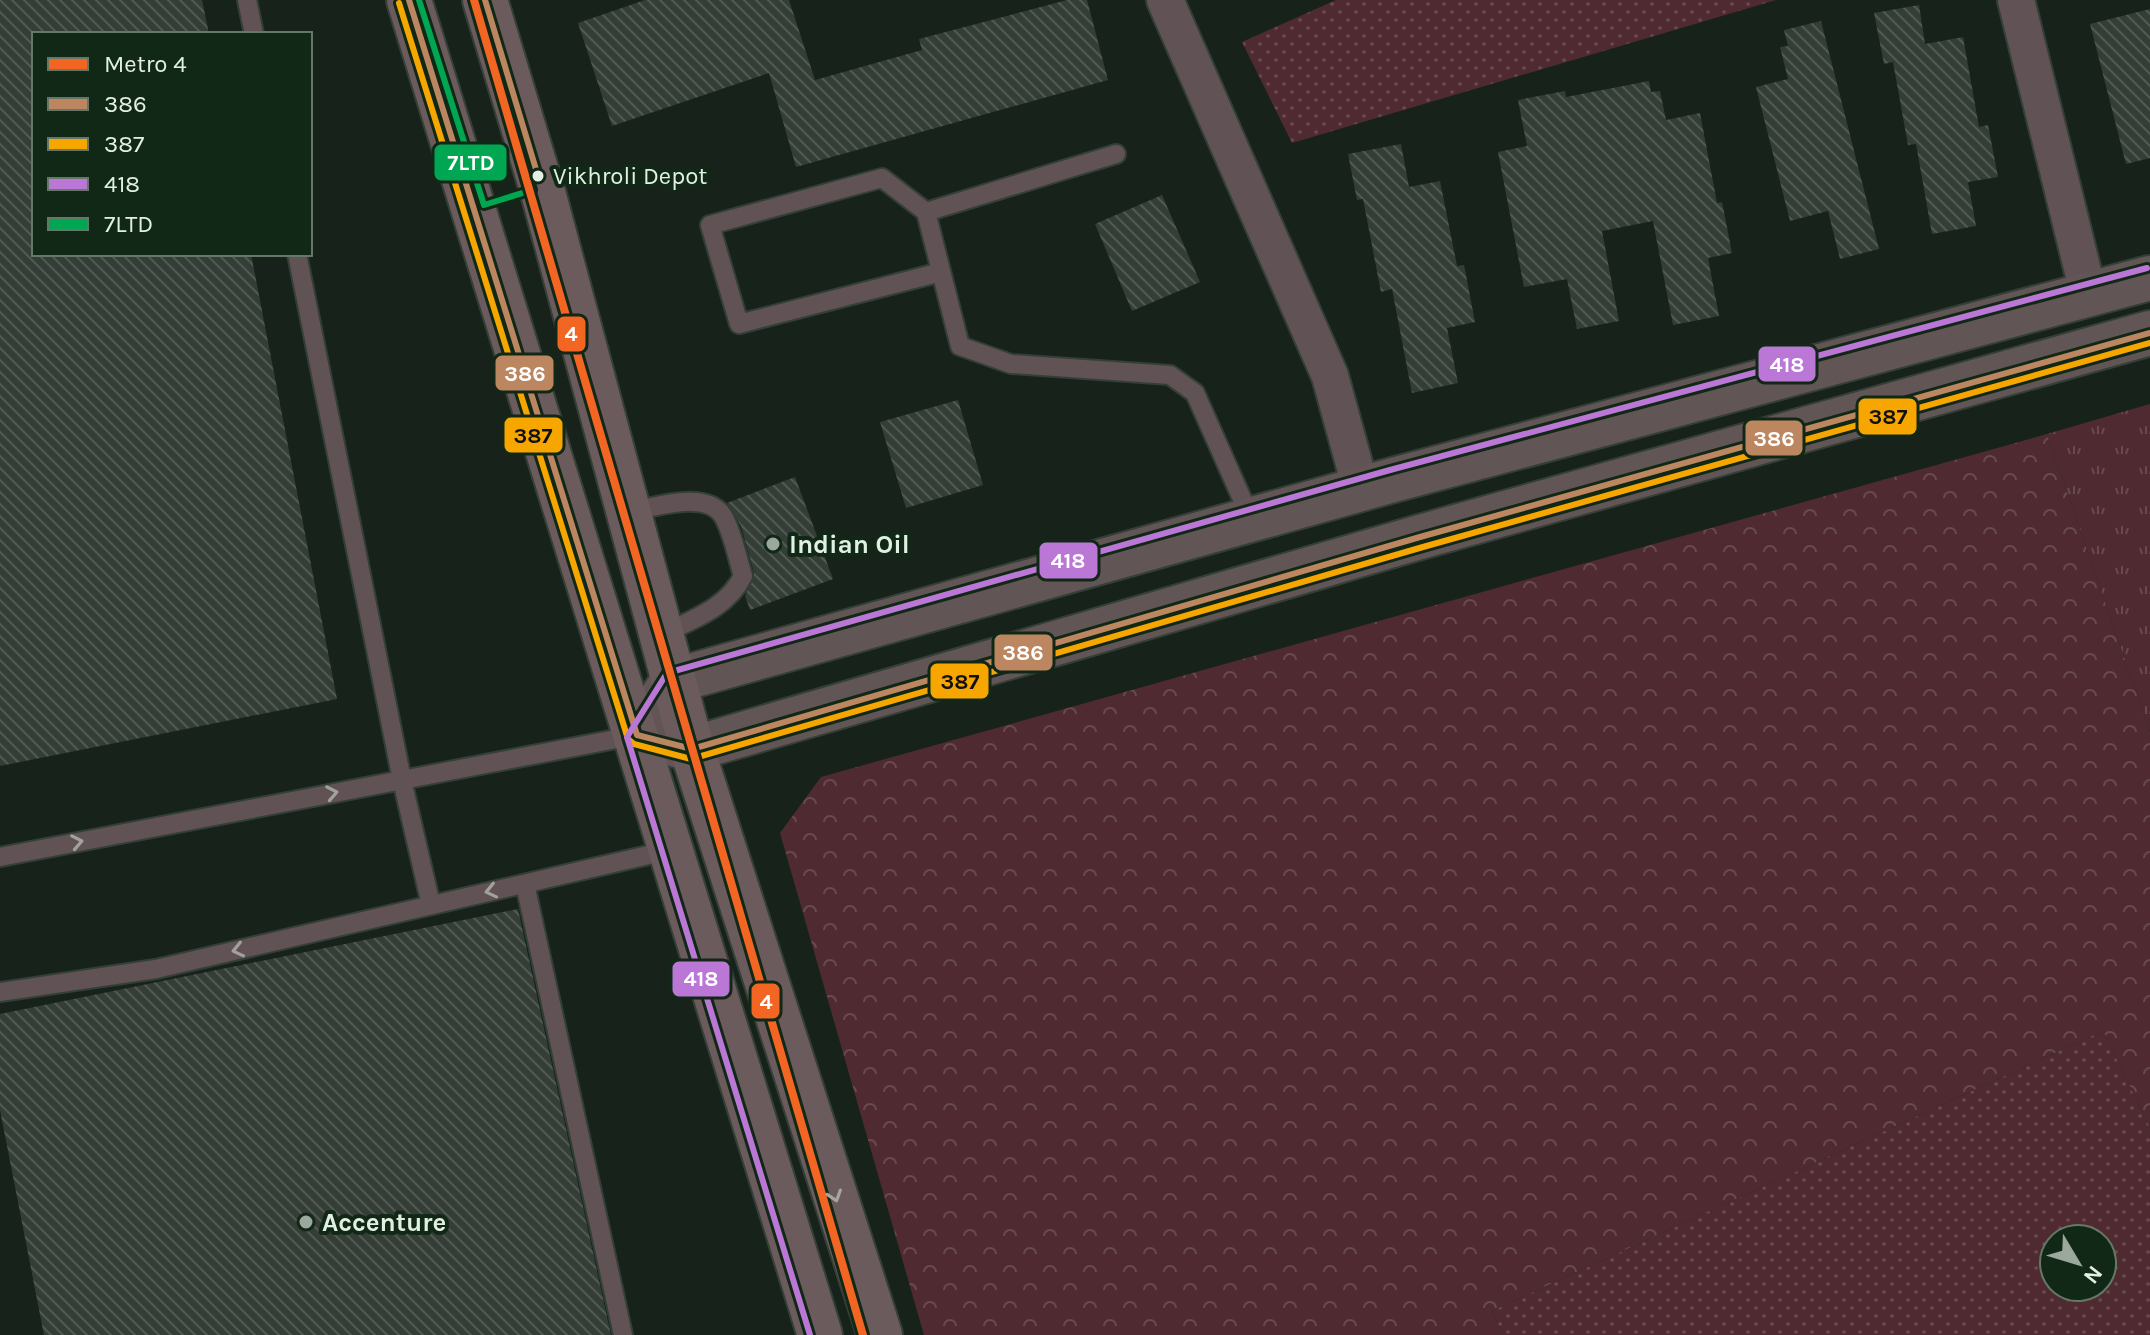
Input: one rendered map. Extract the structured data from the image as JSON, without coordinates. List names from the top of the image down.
{
  "places": ["Vikhroli Depot", "Indian Oil", "Accenture"],
  "lines": [
    "metro line 4",
    "transit line 386",
    "transit line 7LTD",
    "transit line 387",
    "transit line 418"
  ],
  "legend": [
    "Metro 4",
    "386",
    "387",
    "418",
    "7LTD"
  ],
  "north": "bottom right"
}
